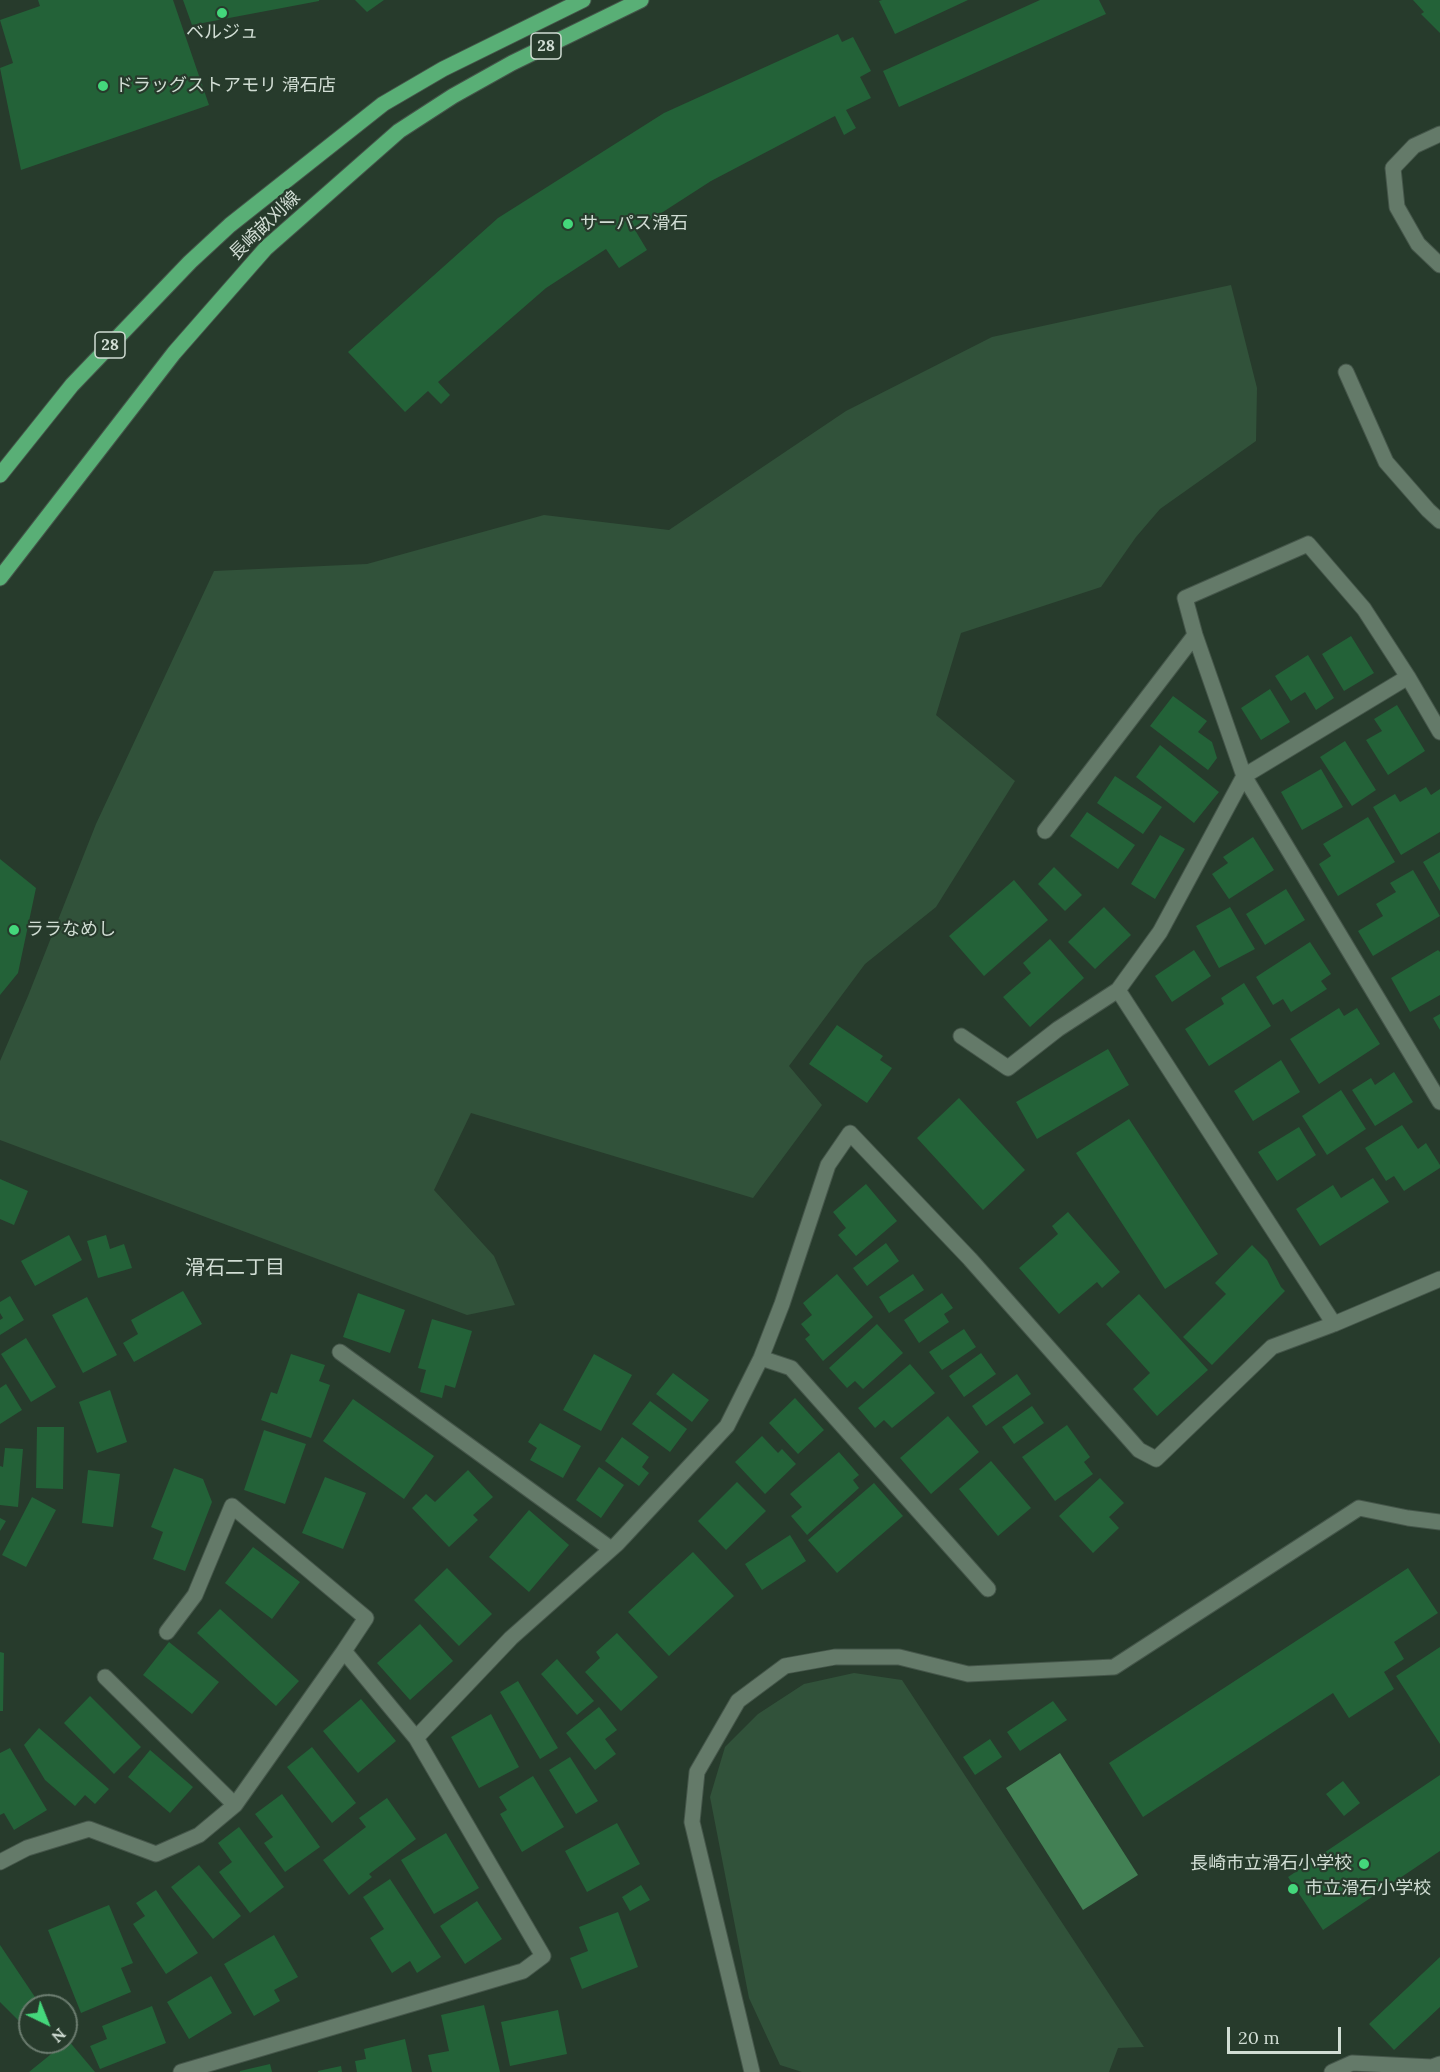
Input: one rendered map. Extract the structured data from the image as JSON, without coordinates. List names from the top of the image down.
{
  "streets": {
    "main road": ["28", "長崎畝刈線"]
  },
  "districts": ["滑石二丁目"],
  "places": [
    "ベルジュ",
    "ドラッグストアモリ 滑石店",
    "サーパス滑石",
    "ララなめし",
    "長崎市立滑石小学校",
    "市立滑石小学校"
  ],
  "scale_bar": "20 m",
  "north": "bottom right"
}
